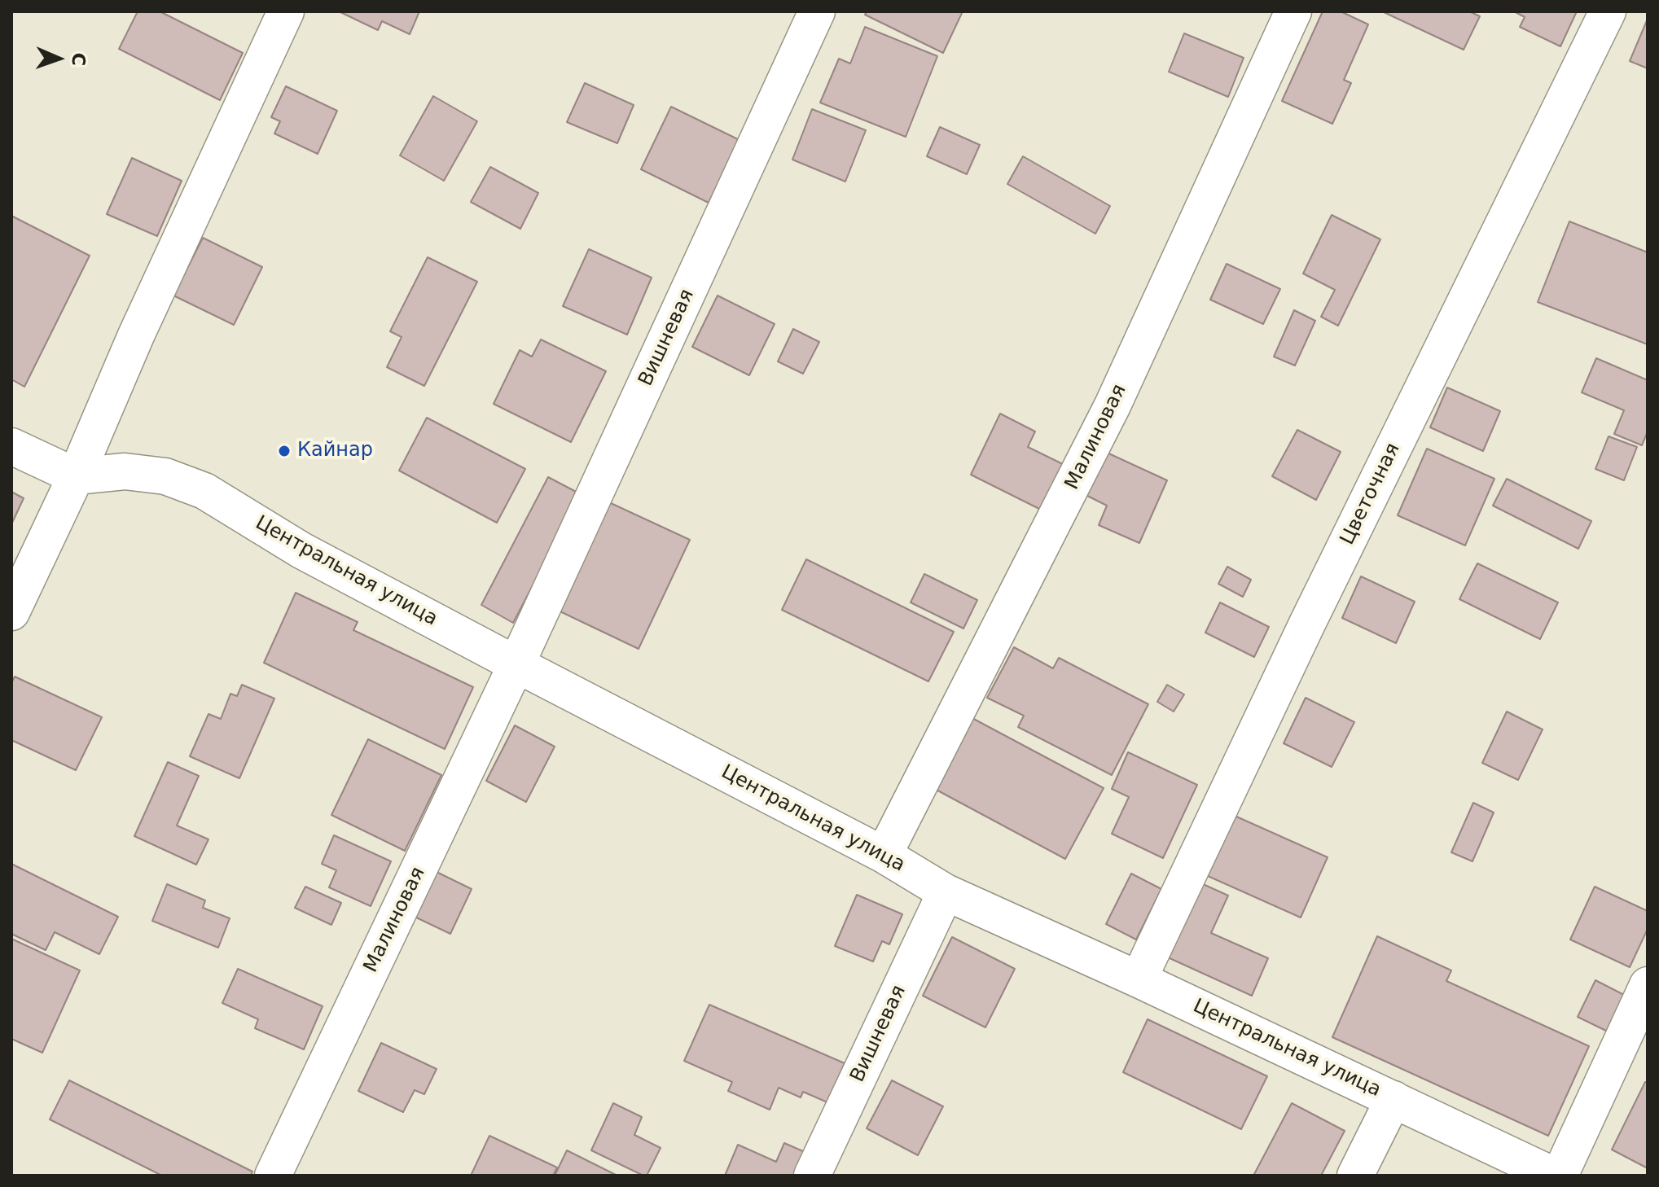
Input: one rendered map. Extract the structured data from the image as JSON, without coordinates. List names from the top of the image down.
{
  "streets": {
    "street": [
      "Вишневая",
      "Малиновая",
      "Цветочная",
      "Центральная улица"
    ]
  },
  "crossings": [
    ["Вишневая", "Малиновая"],
    ["Вишневая", "Центральная улица"],
    ["Малиновая", "Центральная улица"],
    ["Цветочная", "Центральная улица"]
  ],
  "places": ["Кайнар"],
  "north": "right"
}
